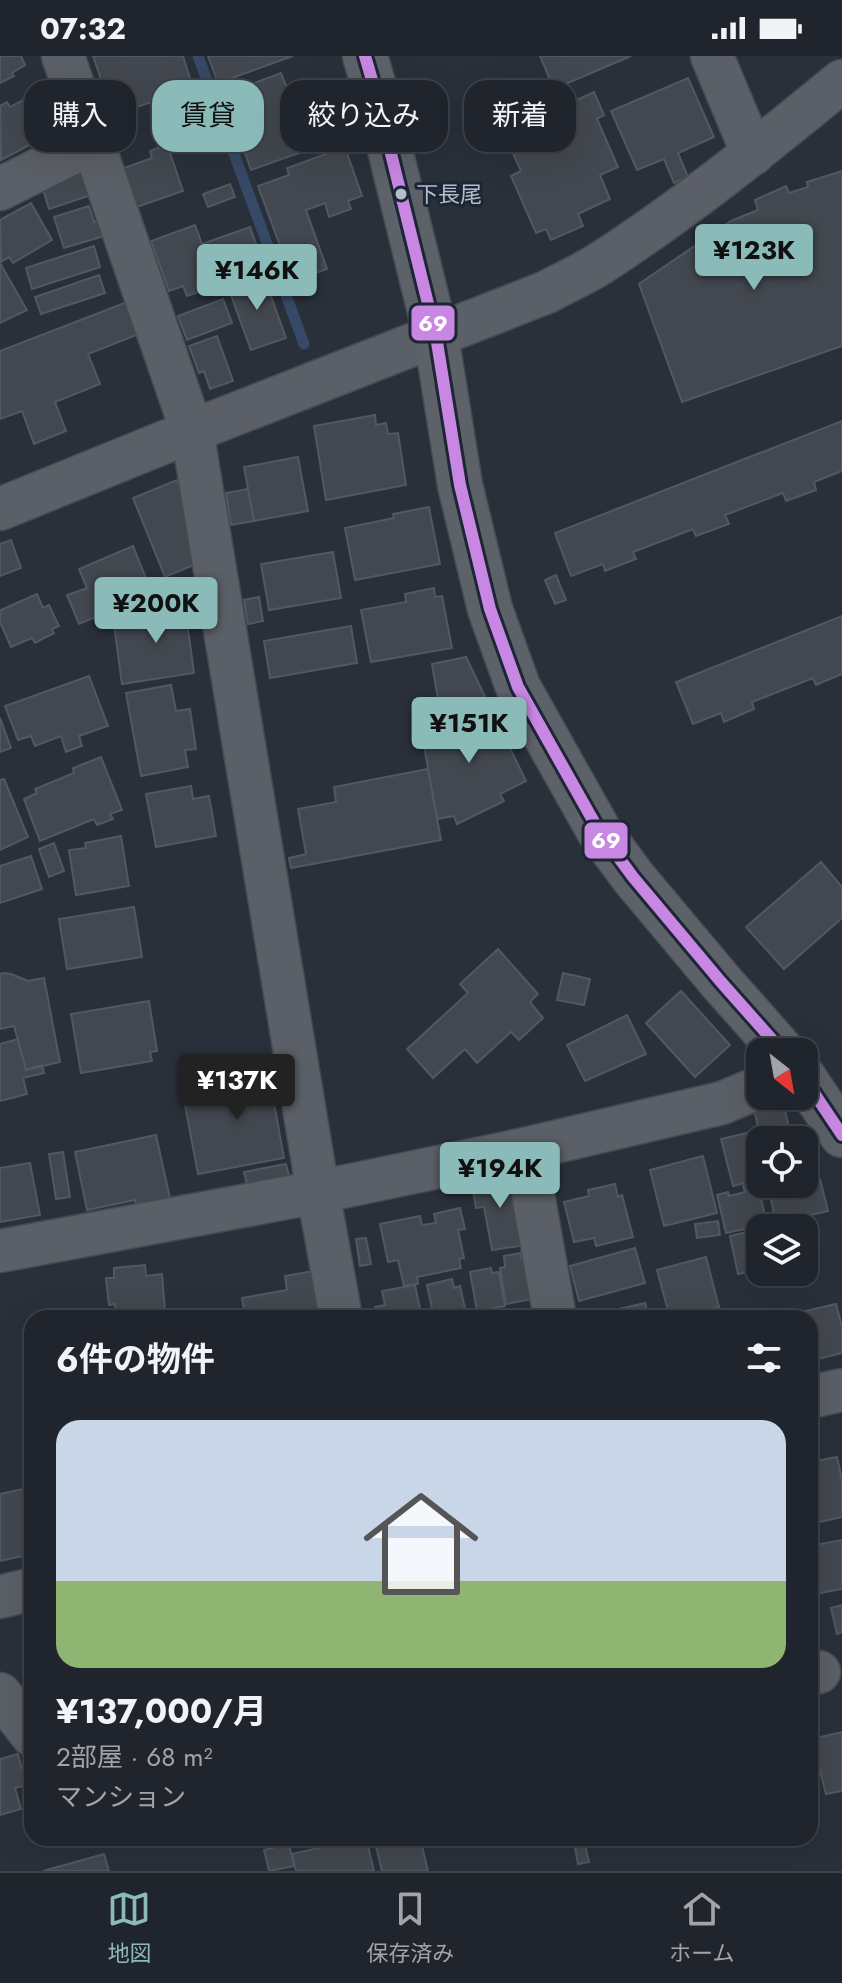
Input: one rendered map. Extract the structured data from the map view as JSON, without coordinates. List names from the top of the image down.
{
  "places": ["下長尾"],
  "lines": ["transit line 69"],
  "north": "bottom right",
  "page": {
    "status": "07:32",
    "chip": [
      "購入",
      "賃貸",
      "絞り込み",
      "新着"
    ],
    "price": [
      "¥123K",
      "¥146K",
      "¥200K",
      "¥151K",
      "¥137K",
      "¥194K"
    ],
    "heading": "6件の物件",
    "list": [
      {
        "name": "¥137,000/月",
        "note": "2部屋 · 68 m² · マンション"
      }
    ],
    "tabs": ["地図", "保存済み", "ホーム"]
  }
}
